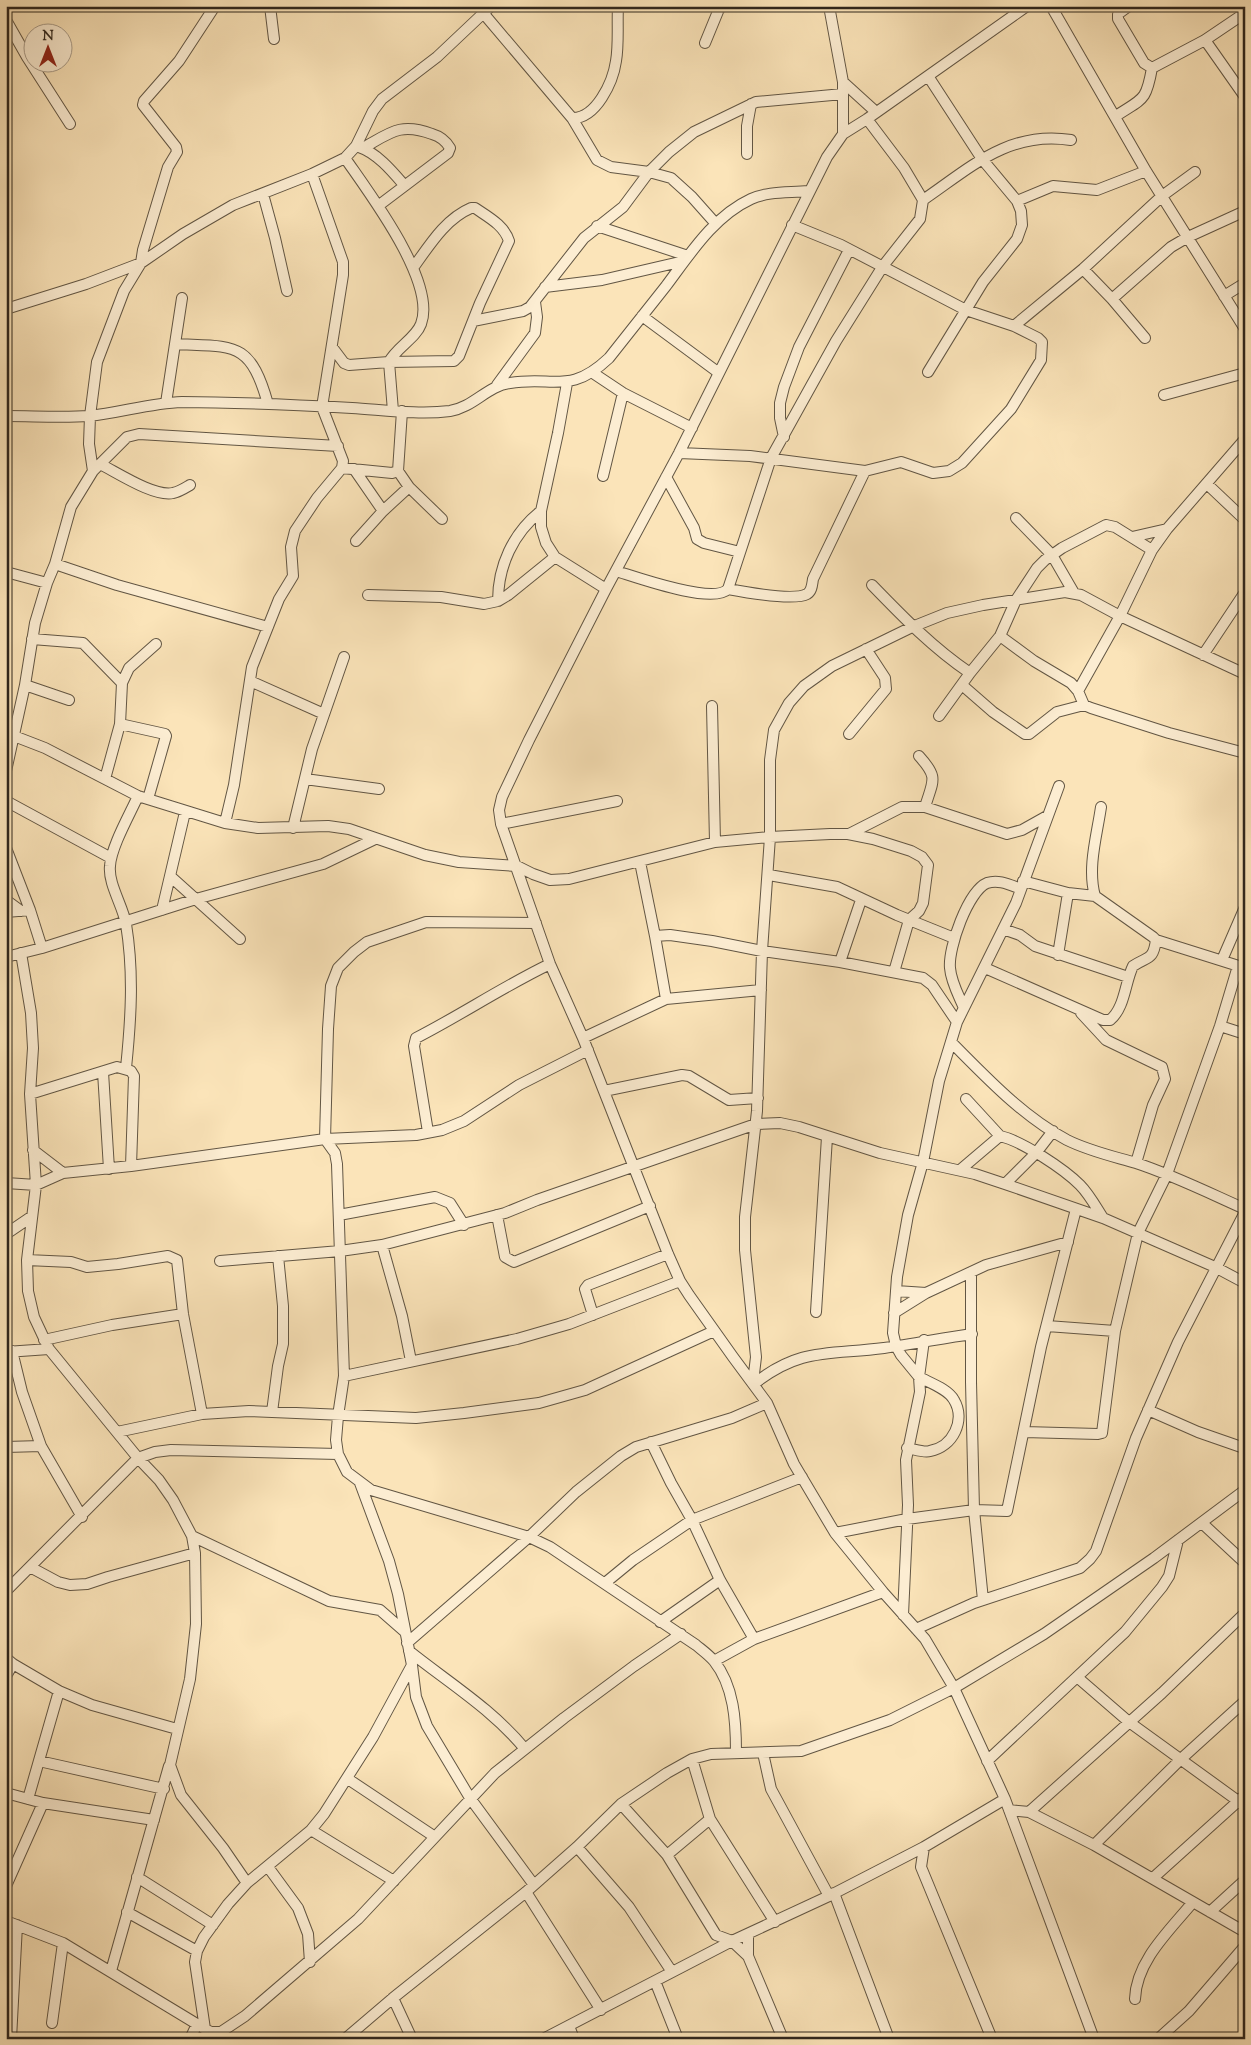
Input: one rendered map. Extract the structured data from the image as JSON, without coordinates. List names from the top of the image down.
{
  "north": "top"
}
